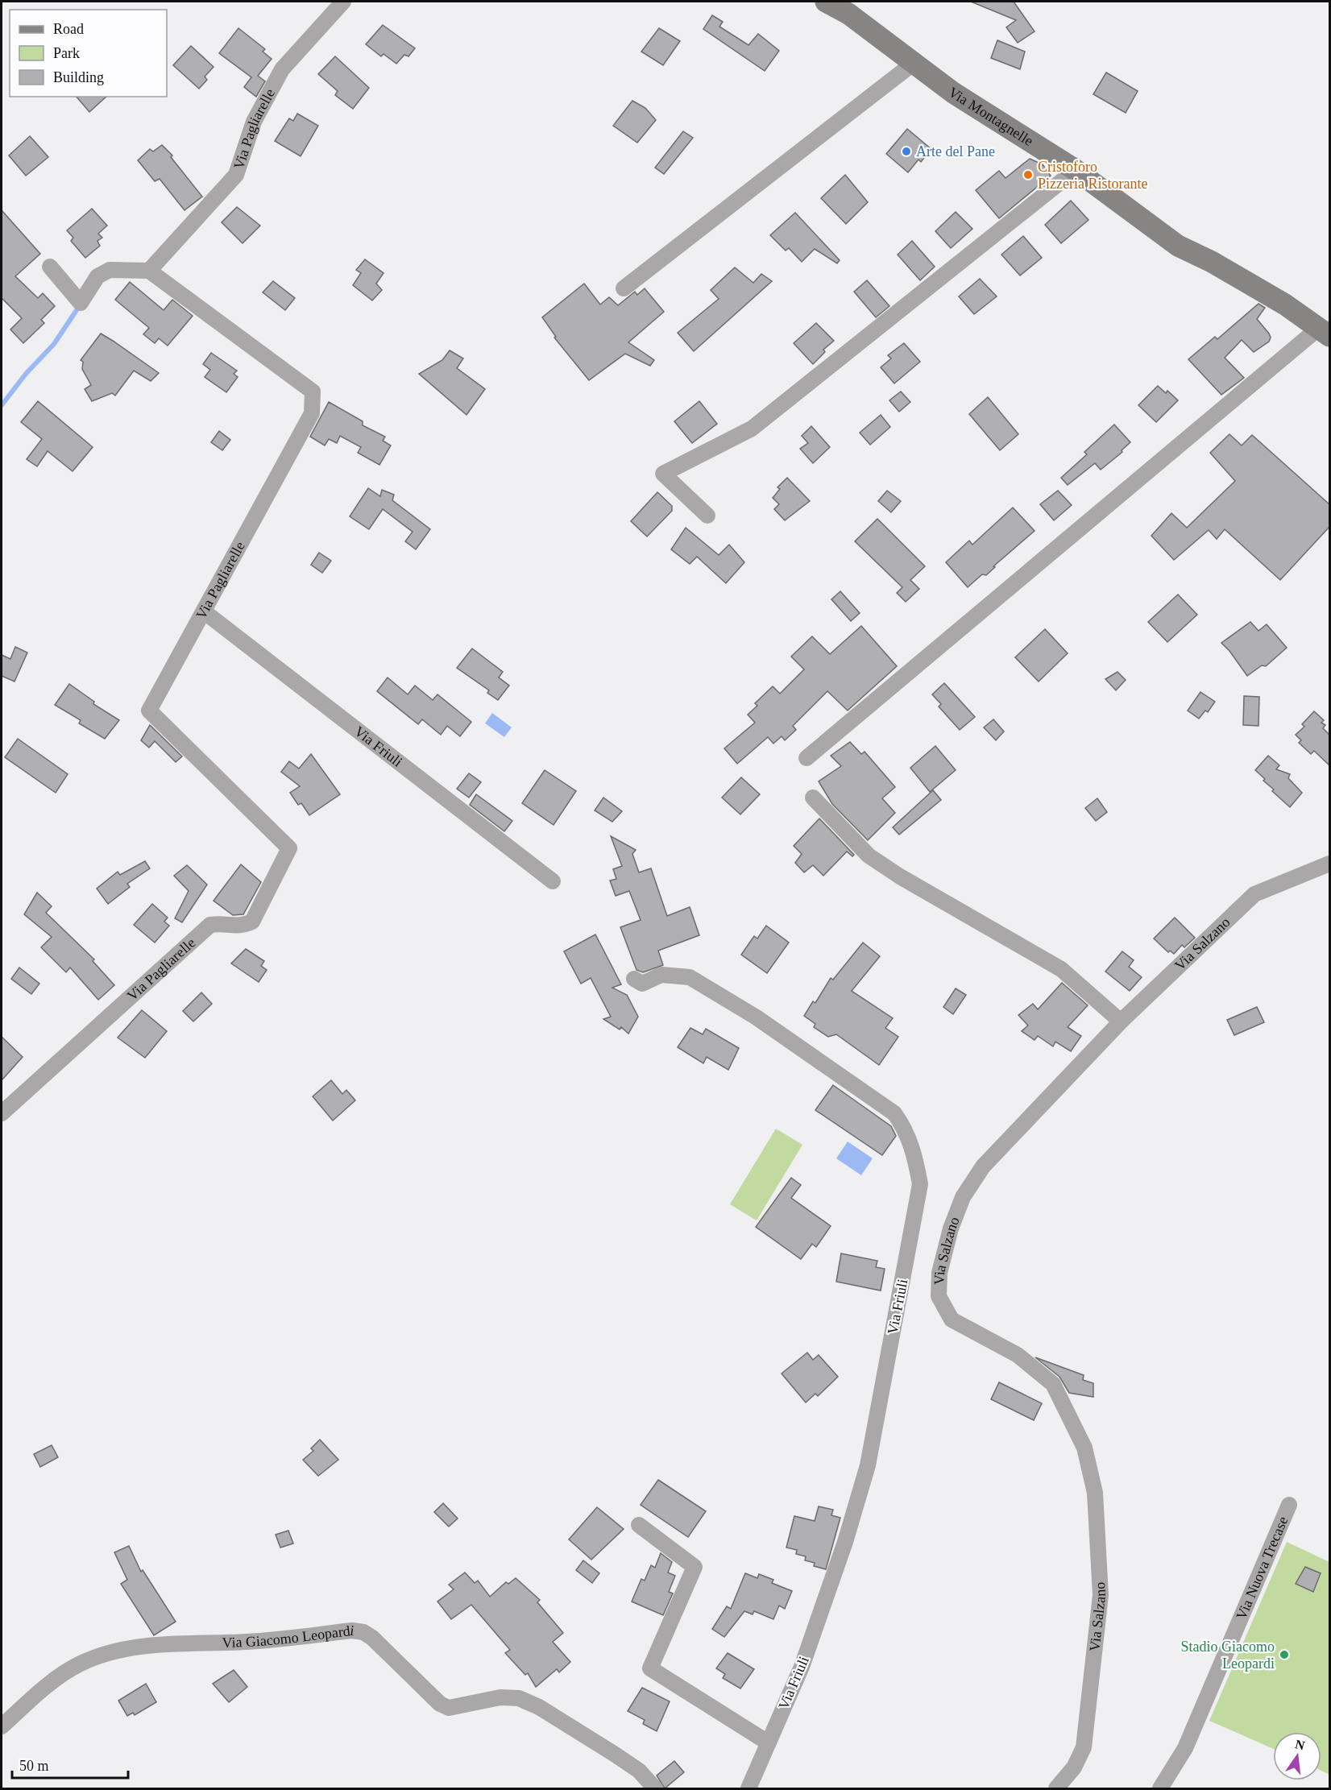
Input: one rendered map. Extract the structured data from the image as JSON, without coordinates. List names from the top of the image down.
{
  "streets": {
    "street": [
      "Via Montagnelle",
      "Via Pagliarelle",
      "Via Friuli",
      "Via Salzano",
      "Via Nuova Trecase",
      "Via Giacomo Leopardi"
    ]
  },
  "crossings": [
    ["Via Pagliarelle", "Via Friuli"]
  ],
  "places": ["Arte del Pane", "Cristoforo Pizzeria Ristorante", "Stadio Giacomo Leopardi"],
  "legend": ["Road", "Park", "Building"],
  "scale_bar": "50 m",
  "north": "top"
}
